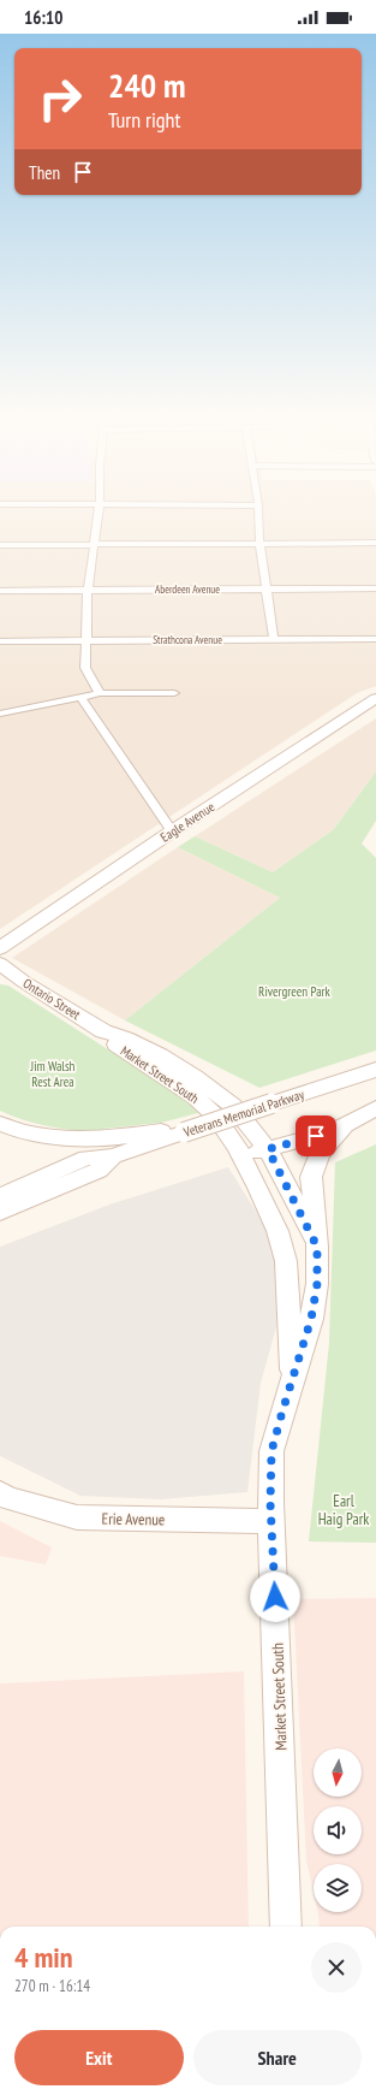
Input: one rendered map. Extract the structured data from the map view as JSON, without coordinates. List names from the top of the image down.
{
  "streets": {
    "street": [
      "Aberdeen Avenue",
      "Strathcona Avenue",
      "Eagle Avenue",
      "Ontario Street",
      "Market Street South",
      "Veterans Memorial Parkway",
      "Erie Avenue"
    ]
  },
  "crossings": [
    ["Ontario Street", "Market Street South"],
    ["Market Street South", "Erie Avenue"]
  ],
  "parks": ["Rivergreen Park", "Jim Walsh Rest Area", "Earl Haig Park"],
  "north": "bottom",
  "page": {
    "status": "16:10",
    "turn": ["240 m", "Turn right"],
    "then": "Then",
    "heading": ["4 min", "270 m · 16:14"],
    "buttons": ["Exit", "Share"]
  }
}
